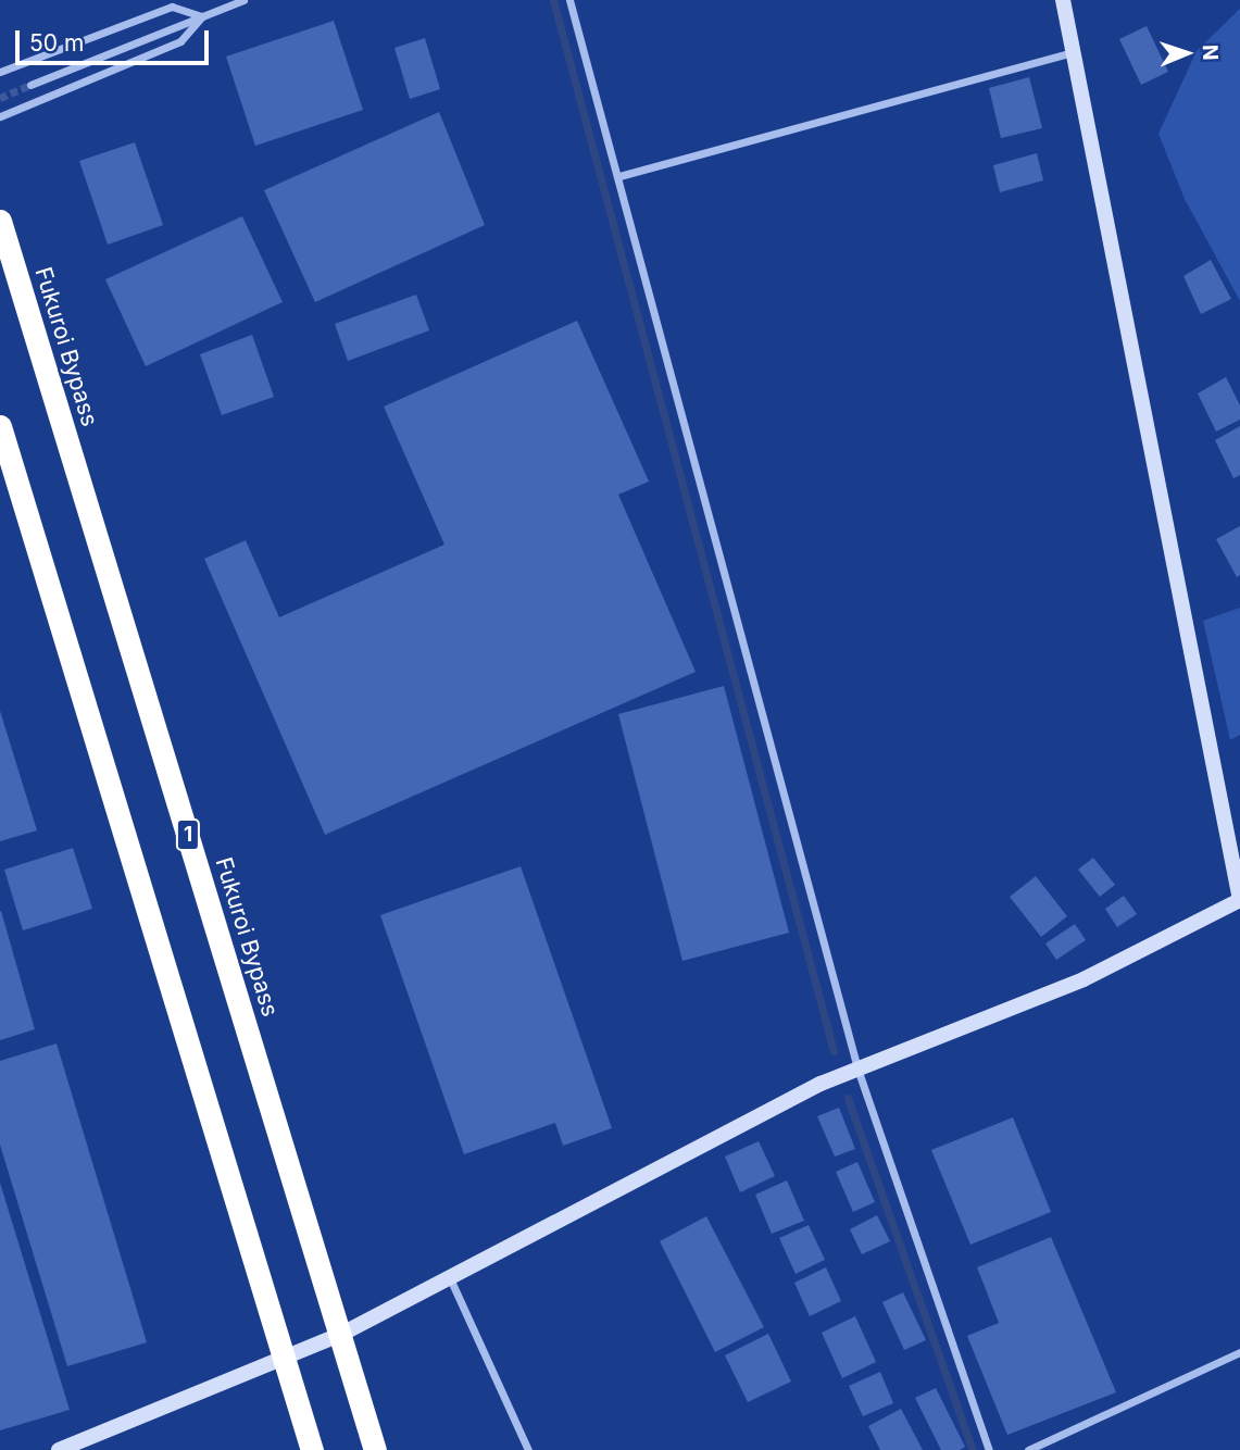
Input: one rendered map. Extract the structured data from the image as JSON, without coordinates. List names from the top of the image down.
{
  "streets": {
    "highway": ["Fukuroi Bypass", "1"]
  },
  "scale_bar": "50 m",
  "north": "right"
}
